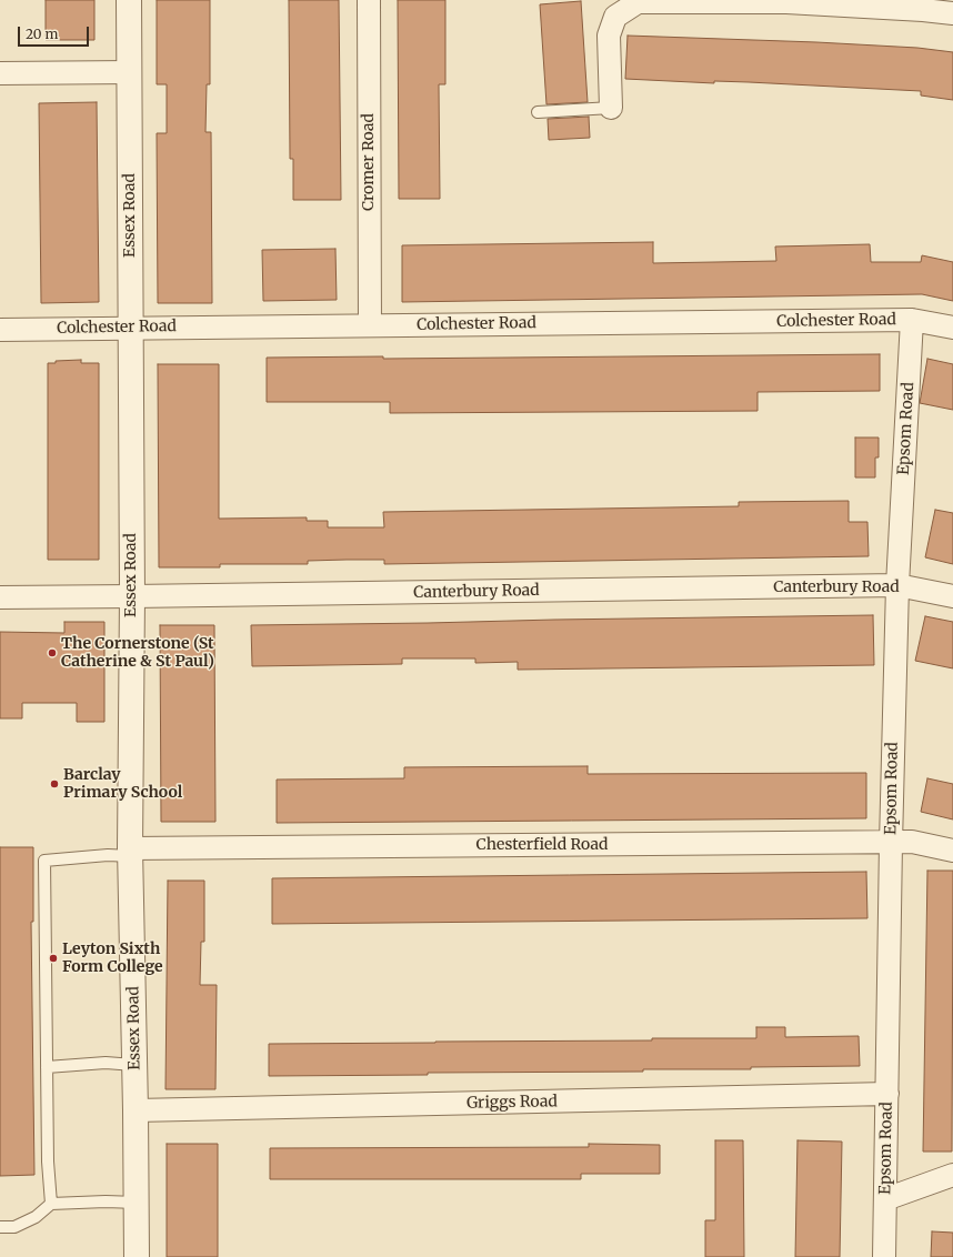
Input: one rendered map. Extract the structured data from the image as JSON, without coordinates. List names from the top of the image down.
{
  "streets": {
    "street": [
      "Cromer Road",
      "Essex Road",
      "Colchester Road",
      "Epsom Road",
      "Canterbury Road",
      "Chesterfield Road",
      "Griggs Road"
    ]
  },
  "crossings": [
    ["Cromer Road", "Colchester Road"],
    ["Essex Road", "Colchester Road"],
    ["Essex Road", "Canterbury Road"],
    ["Essex Road", "Chesterfield Road"],
    ["Essex Road", "Griggs Road"],
    ["Colchester Road", "Epsom Road"],
    ["Epsom Road", "Canterbury Road"],
    ["Epsom Road", "Chesterfield Road"],
    ["Epsom Road", "Griggs Road"]
  ],
  "places": ["The Cornerstone (St Catherine & St Paul)", "Barclay Primary School", "Leyton Sixth Form College"],
  "scale_bar": "20 m"
}
